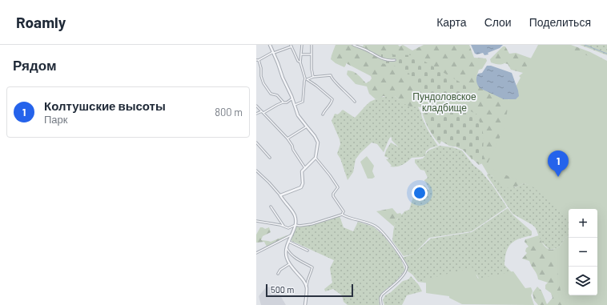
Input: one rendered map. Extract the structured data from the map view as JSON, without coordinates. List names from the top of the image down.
{
  "parks": ["Пундоловское кладбище"],
  "scale_bar": "500 m",
  "page": {
    "header": "Roamly",
    "nav": ["Карта", "Слои", "Поделиться"],
    "heading": "Рядом",
    "list": [
      {
        "mark": "1",
        "name": "Колтушские высоты",
        "note": "Парк",
        "value": "800 m"
      }
    ],
    "pins": "1",
    "map_buttons": ["+", "−"],
    "scale": "500 m"
  }
}
